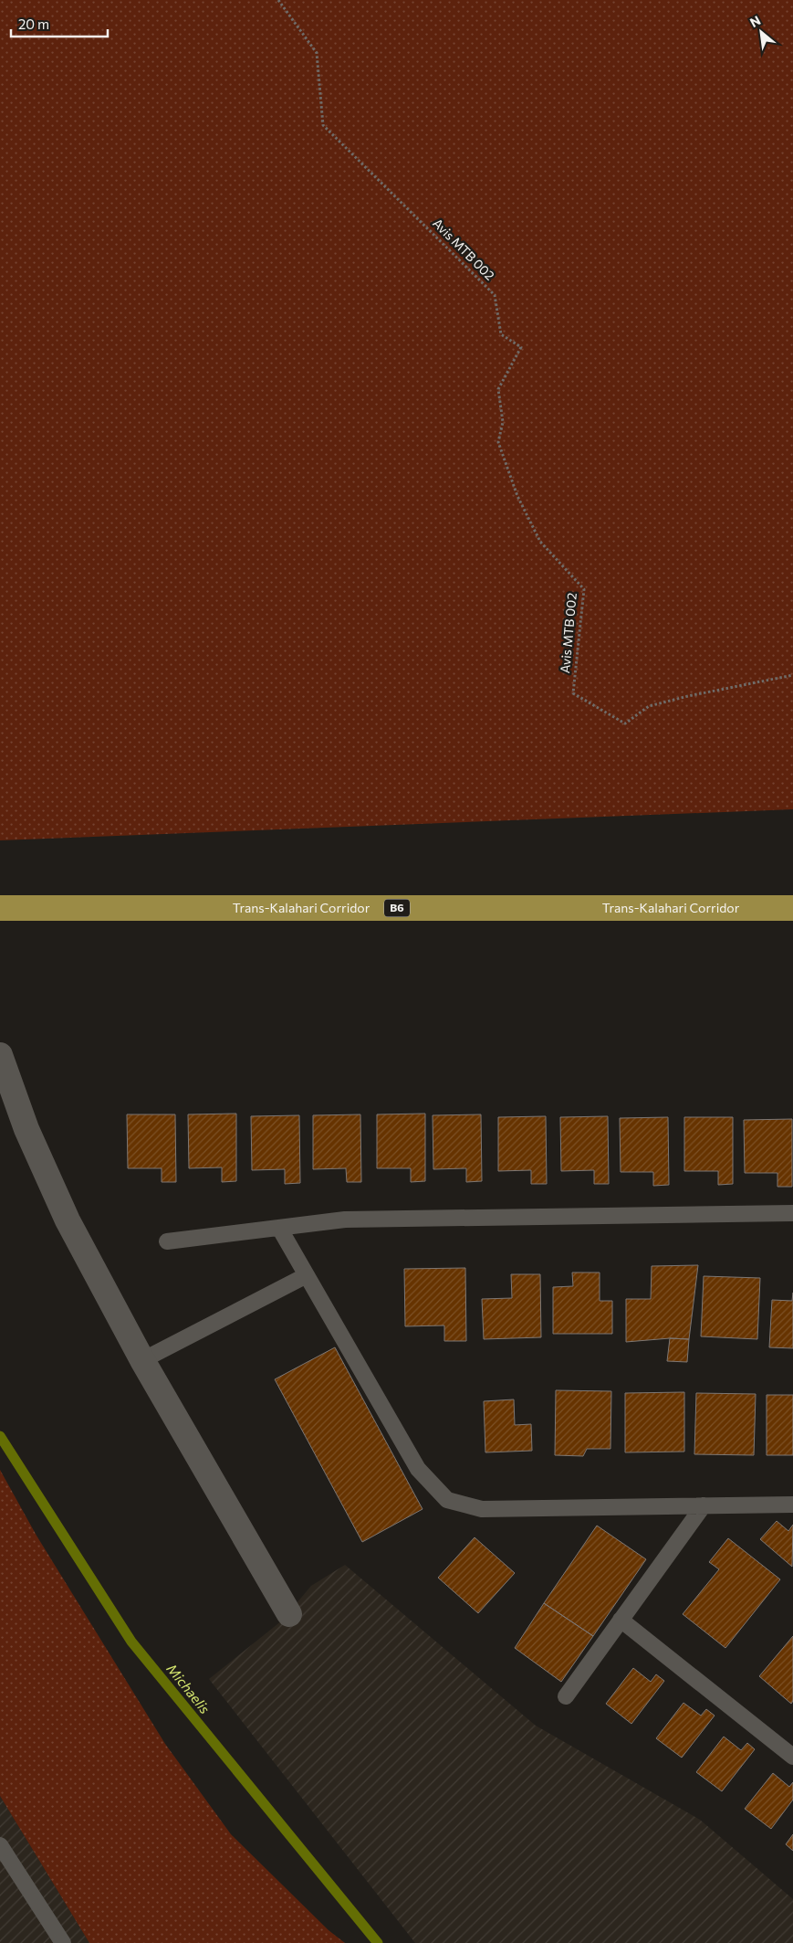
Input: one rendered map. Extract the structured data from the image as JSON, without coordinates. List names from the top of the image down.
{
  "streets": {
    "highway": ["Trans-Kalahari Corridor", "B6"],
    "path": ["Avis MTB 002"]
  },
  "water": ["Michaelis"],
  "scale_bar": "20 m",
  "north": "top left"
}
